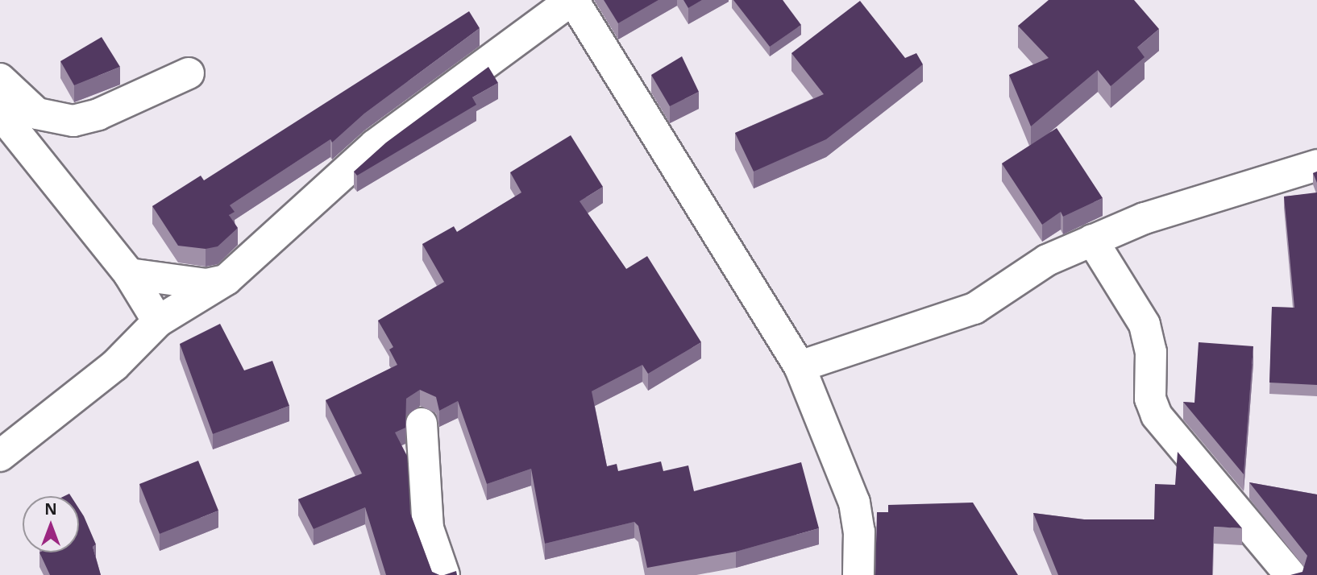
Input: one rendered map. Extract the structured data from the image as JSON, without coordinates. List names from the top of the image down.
{
  "north": "top"
}
